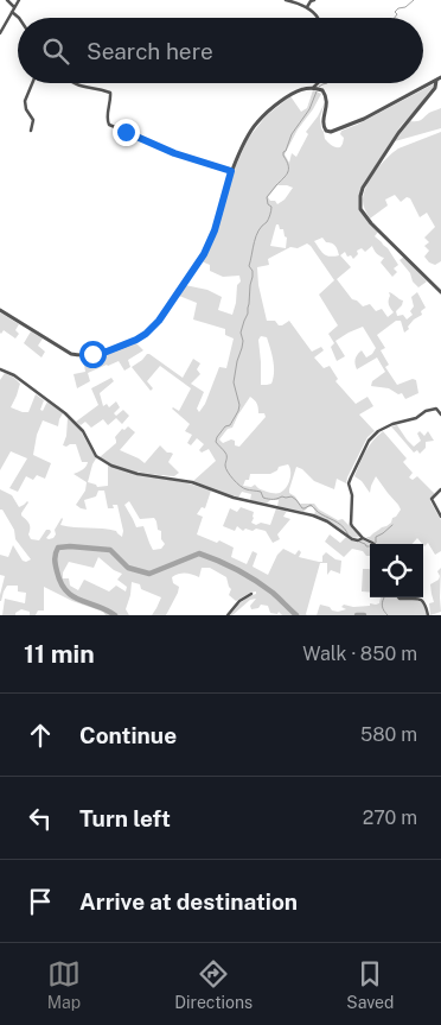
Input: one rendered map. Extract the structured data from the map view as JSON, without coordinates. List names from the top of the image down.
{
  "page": {
    "search": "Search here",
    "heading": ["11 min", "Walk · 850 m"],
    "list": [
      ["Continue", "580 m"],
      ["Turn left", "270 m"],
      "Arrive at destination"
    ],
    "nav": ["Map", "Directions", "Saved"]
  }
}
